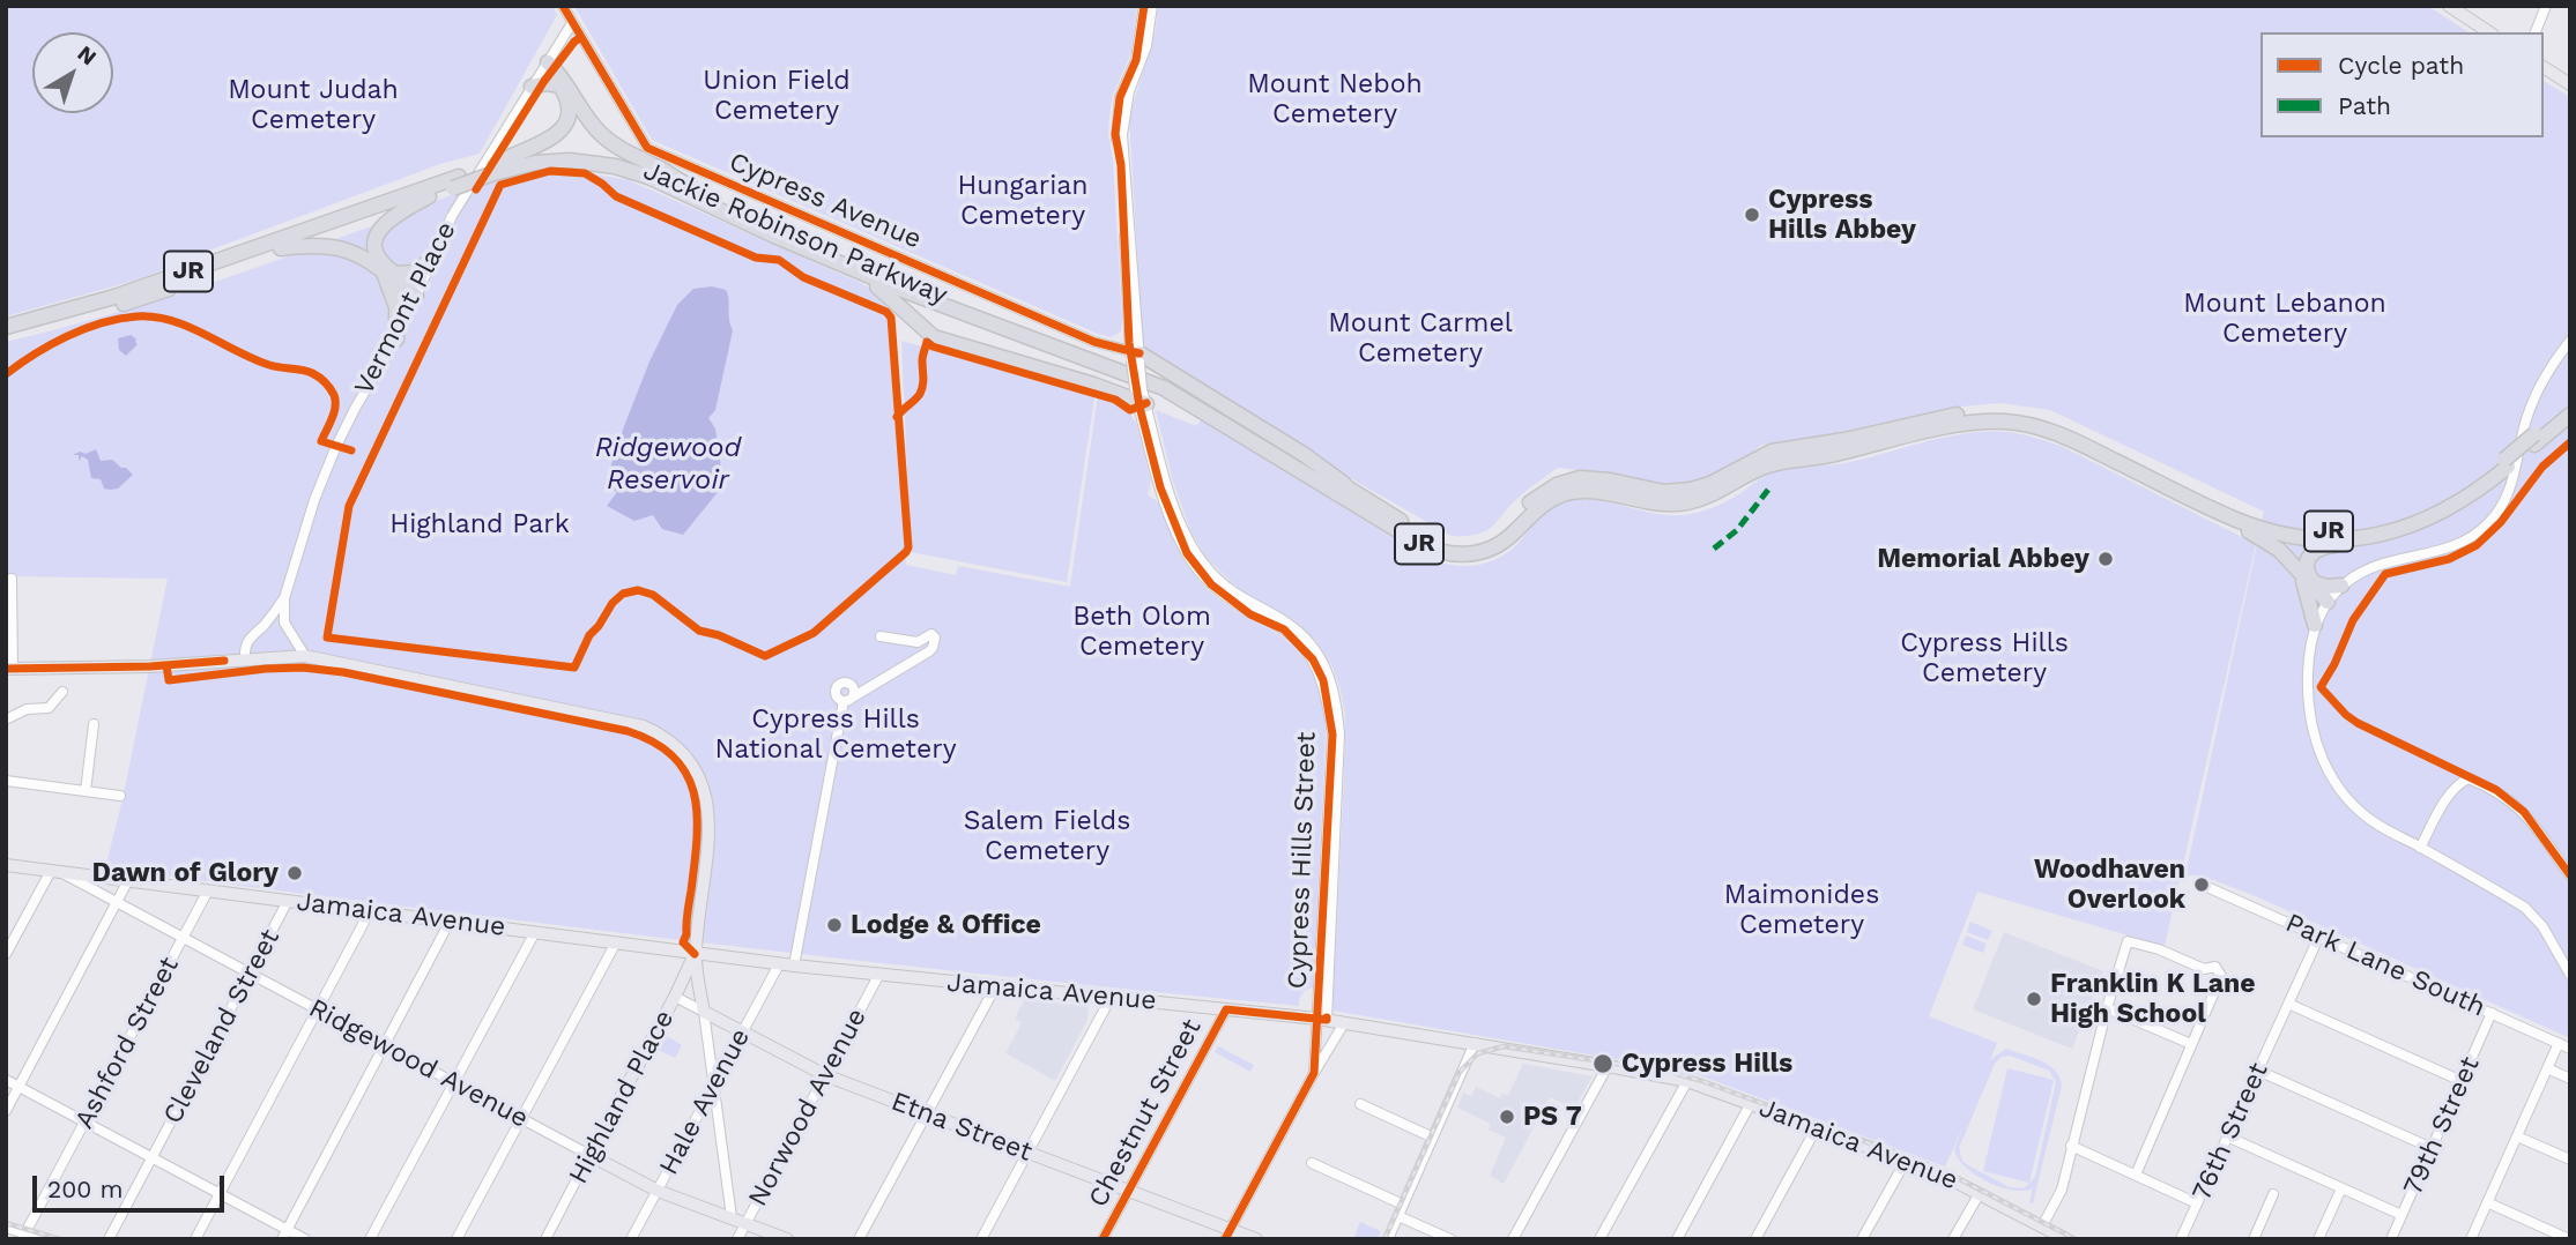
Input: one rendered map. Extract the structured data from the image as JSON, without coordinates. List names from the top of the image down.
{
  "streets": {
    "highway": ["Jackie Robinson Parkway", "JR"],
    "main road": [
      "Jamaica Avenue",
      "Ridgewood Avenue",
      "Highland Place",
      "Etna Street"
    ],
    "street": [
      "Cypress Avenue",
      "Vermont Place",
      "Cypress Hills Street",
      "Park Lane South",
      "Cleveland Street",
      "Ashford Street",
      "Hale Avenue",
      "Norwood Avenue",
      "Chestnut Street",
      "79th Street",
      "76th Street"
    ]
  },
  "crossings": [
    ["Cypress Avenue", "Vermont Place"],
    ["Cypress Avenue", "Cypress Hills Street"],
    ["Cypress Hills Street", "Jamaica Avenue"],
    ["Jamaica Avenue", "Cleveland Street"],
    ["Jamaica Avenue", "Ashford Street"],
    ["Jamaica Avenue", "Ridgewood Avenue"],
    ["Jamaica Avenue", "Highland Place"],
    ["Jamaica Avenue", "Hale Avenue"],
    ["Jamaica Avenue", "Norwood Avenue"],
    ["Jamaica Avenue", "Chestnut Street"],
    ["Park Lane South", "79th Street"],
    ["Park Lane South", "76th Street"],
    ["Cleveland Street", "Ridgewood Avenue"],
    ["Ashford Street", "Ridgewood Avenue"],
    ["Ridgewood Avenue", "Highland Place"],
    ["Ridgewood Avenue", "Hale Avenue"],
    ["Ridgewood Avenue", "Norwood Avenue"],
    ["Highland Place", "Etna Street"],
    ["Hale Avenue", "Etna Street"],
    ["Norwood Avenue", "Etna Street"],
    ["Chestnut Street", "Etna Street"]
  ],
  "water": ["Ridgewood Reservoir"],
  "parks": [
    "Union Field Cemetery",
    "Mount Neboh Cemetery",
    "Mount Judah Cemetery",
    "Hungarian Cemetery",
    "Mount Lebanon Cemetery",
    "Mount Carmel Cemetery",
    "Highland Park",
    "Beth Olom Cemetery",
    "Cypress Hills Cemetery",
    "Cypress Hills National Cemetery",
    "Salem Fields Cemetery",
    "Maimonides Cemetery"
  ],
  "places": [
    "Cypress Hills Abbey",
    "Memorial Abbey",
    "Dawn of Glory",
    "Woodhaven Overlook",
    "Lodge & Office",
    "Franklin K Lane High School",
    "Cypress Hills",
    "PS 7"
  ],
  "legend": ["Cycle path", "Path"],
  "scale_bar": "200 m",
  "north": "top right"
}
